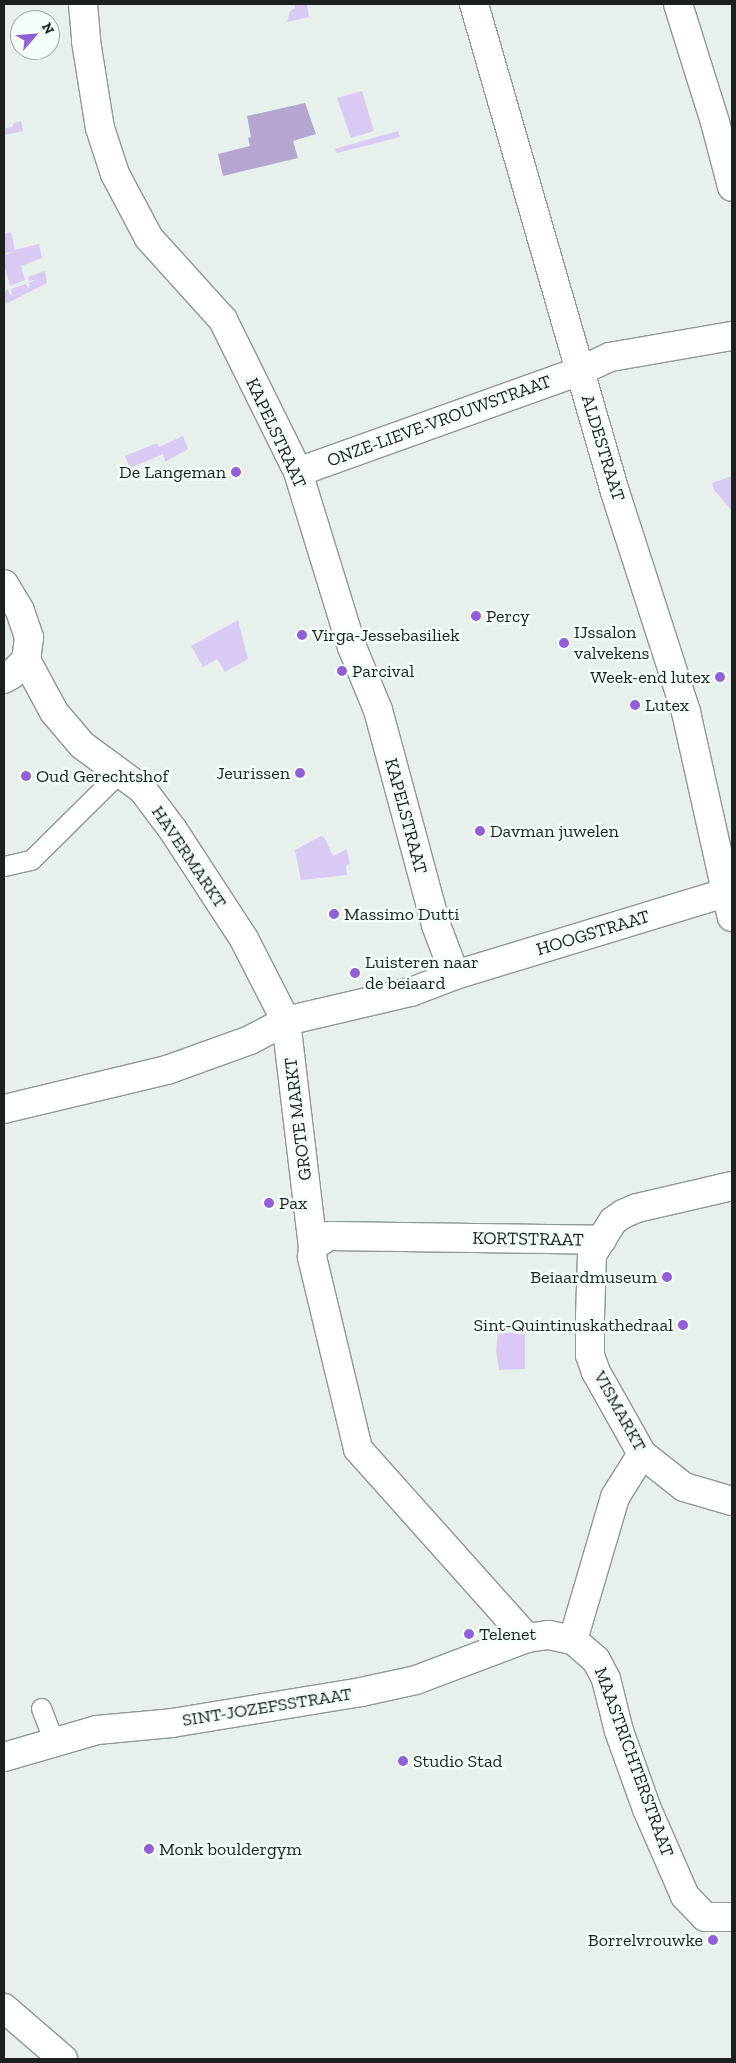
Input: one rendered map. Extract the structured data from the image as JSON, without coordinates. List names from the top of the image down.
{
  "streets": {
    "street": [
      "ONZE-LIEVE-VROUWSTRAAT",
      "KAPELSTRAAT",
      "ALDESTRAAT",
      "HAVERMARKT",
      "HOOGSTRAAT",
      "GROTE MARKT",
      "KORTSTRAAT",
      "VISMARKT",
      "SINT-JOZEFSSTRAAT",
      "MAASTRICHTERSTRAAT"
    ]
  },
  "crossings": [
    ["ONZE-LIEVE-VROUWSTRAAT", "KAPELSTRAAT"],
    ["ONZE-LIEVE-VROUWSTRAAT", "ALDESTRAAT"],
    ["KAPELSTRAAT", "HOOGSTRAAT"],
    ["ALDESTRAAT", "HOOGSTRAAT"],
    ["HAVERMARKT", "GROTE MARKT"],
    ["GROTE MARKT", "KORTSTRAAT"],
    ["GROTE MARKT", "SINT-JOZEFSSTRAAT"],
    ["GROTE MARKT", "MAASTRICHTERSTRAAT"],
    ["KORTSTRAAT", "VISMARKT"],
    ["SINT-JOZEFSSTRAAT", "MAASTRICHTERSTRAAT"]
  ],
  "places": [
    "De Langeman",
    "Percy",
    "Virga-Jessebasiliek",
    "IJssalon valvekens",
    "Parcival",
    "Week-end lutex",
    "Lutex",
    "Jeurissen",
    "Oud Gerechtshof",
    "Davman juwelen",
    "Massimo Dutti",
    "Luisteren naar de beiaard",
    "Pax",
    "Beiaardmuseum",
    "Sint-Quintinuskathedraal",
    "Telenet",
    "Studio Stad",
    "Monk bouldergym",
    "Borrelvrouwke"
  ],
  "north": "top right"
}
